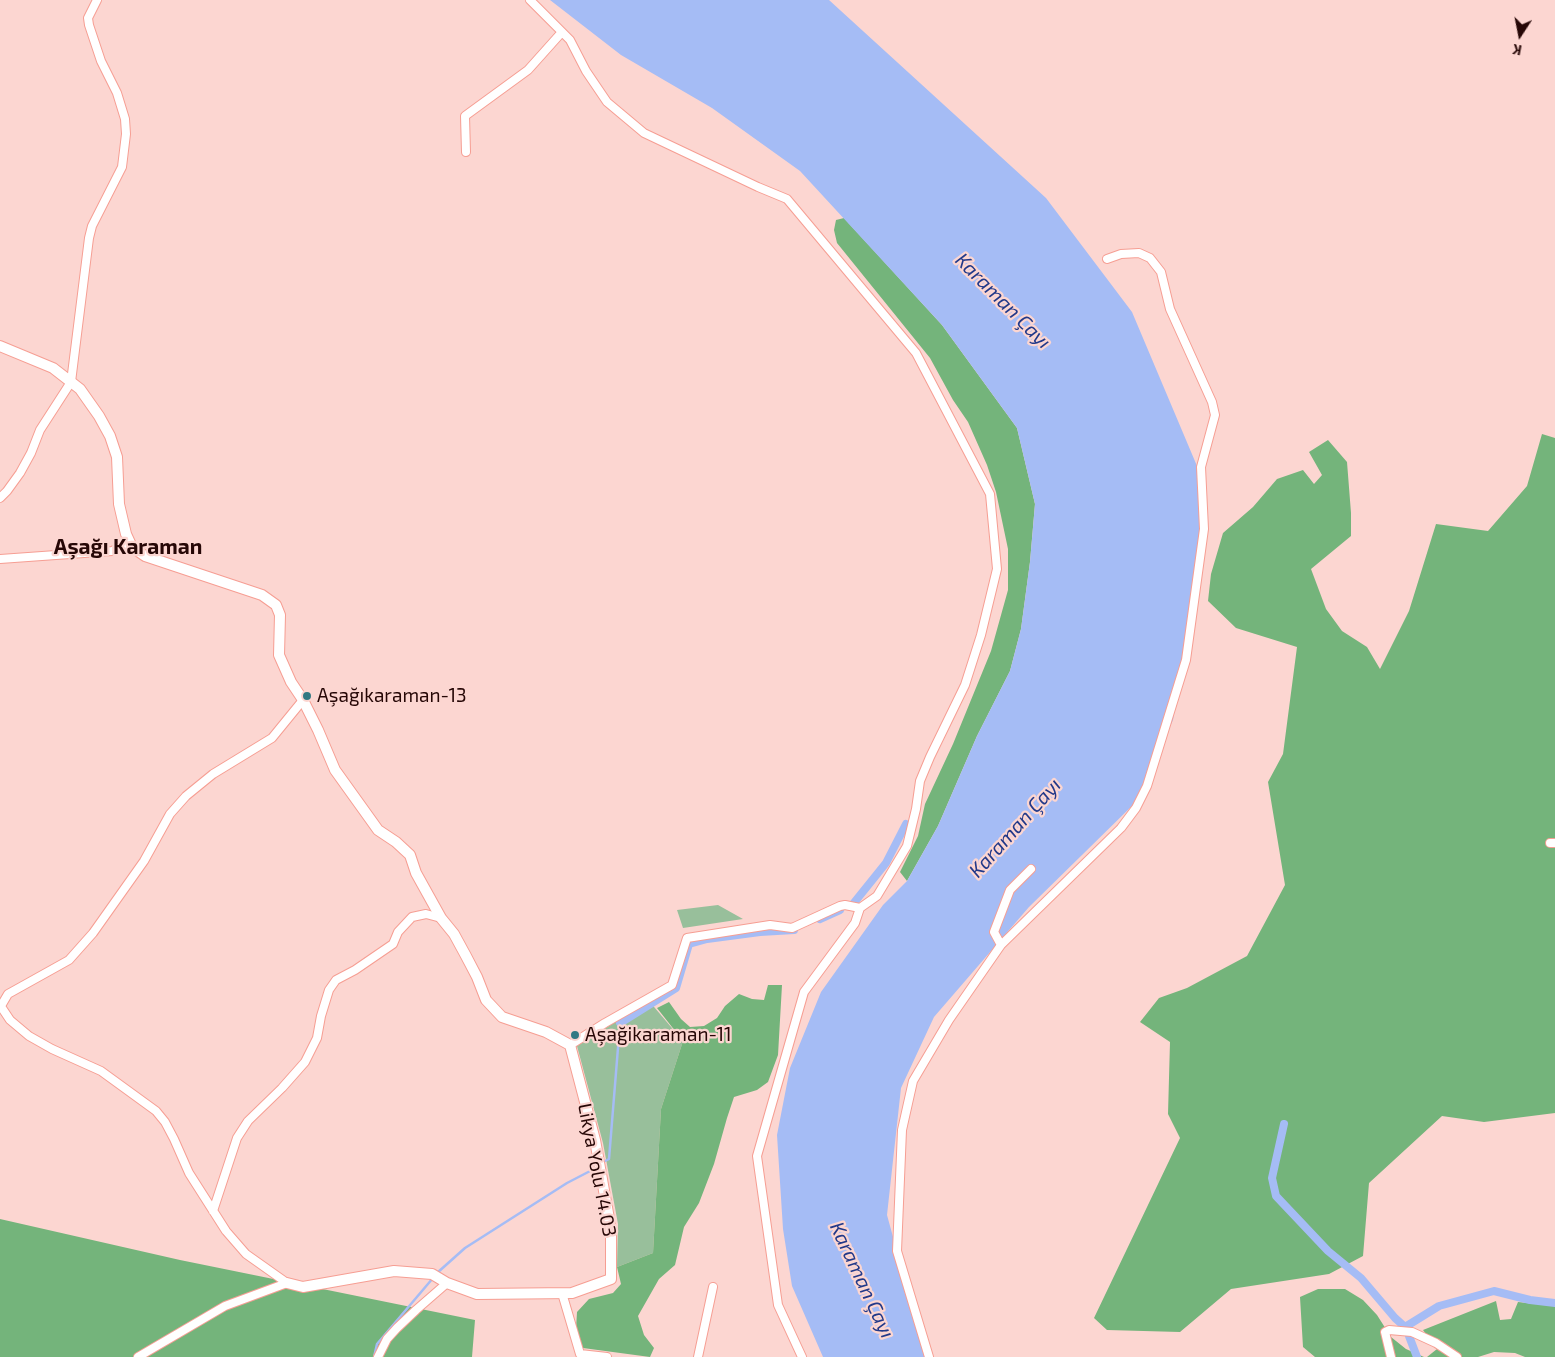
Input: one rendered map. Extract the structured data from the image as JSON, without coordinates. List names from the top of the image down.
{
  "streets": {
    "street": ["Likya Yolu 14.03"]
  },
  "districts": ["Aşağı Karaman"],
  "water": ["Karaman Çayı"],
  "places": ["Aşağıkaraman-13", "Aşağikaraman-11"],
  "north": "bottom"
}
